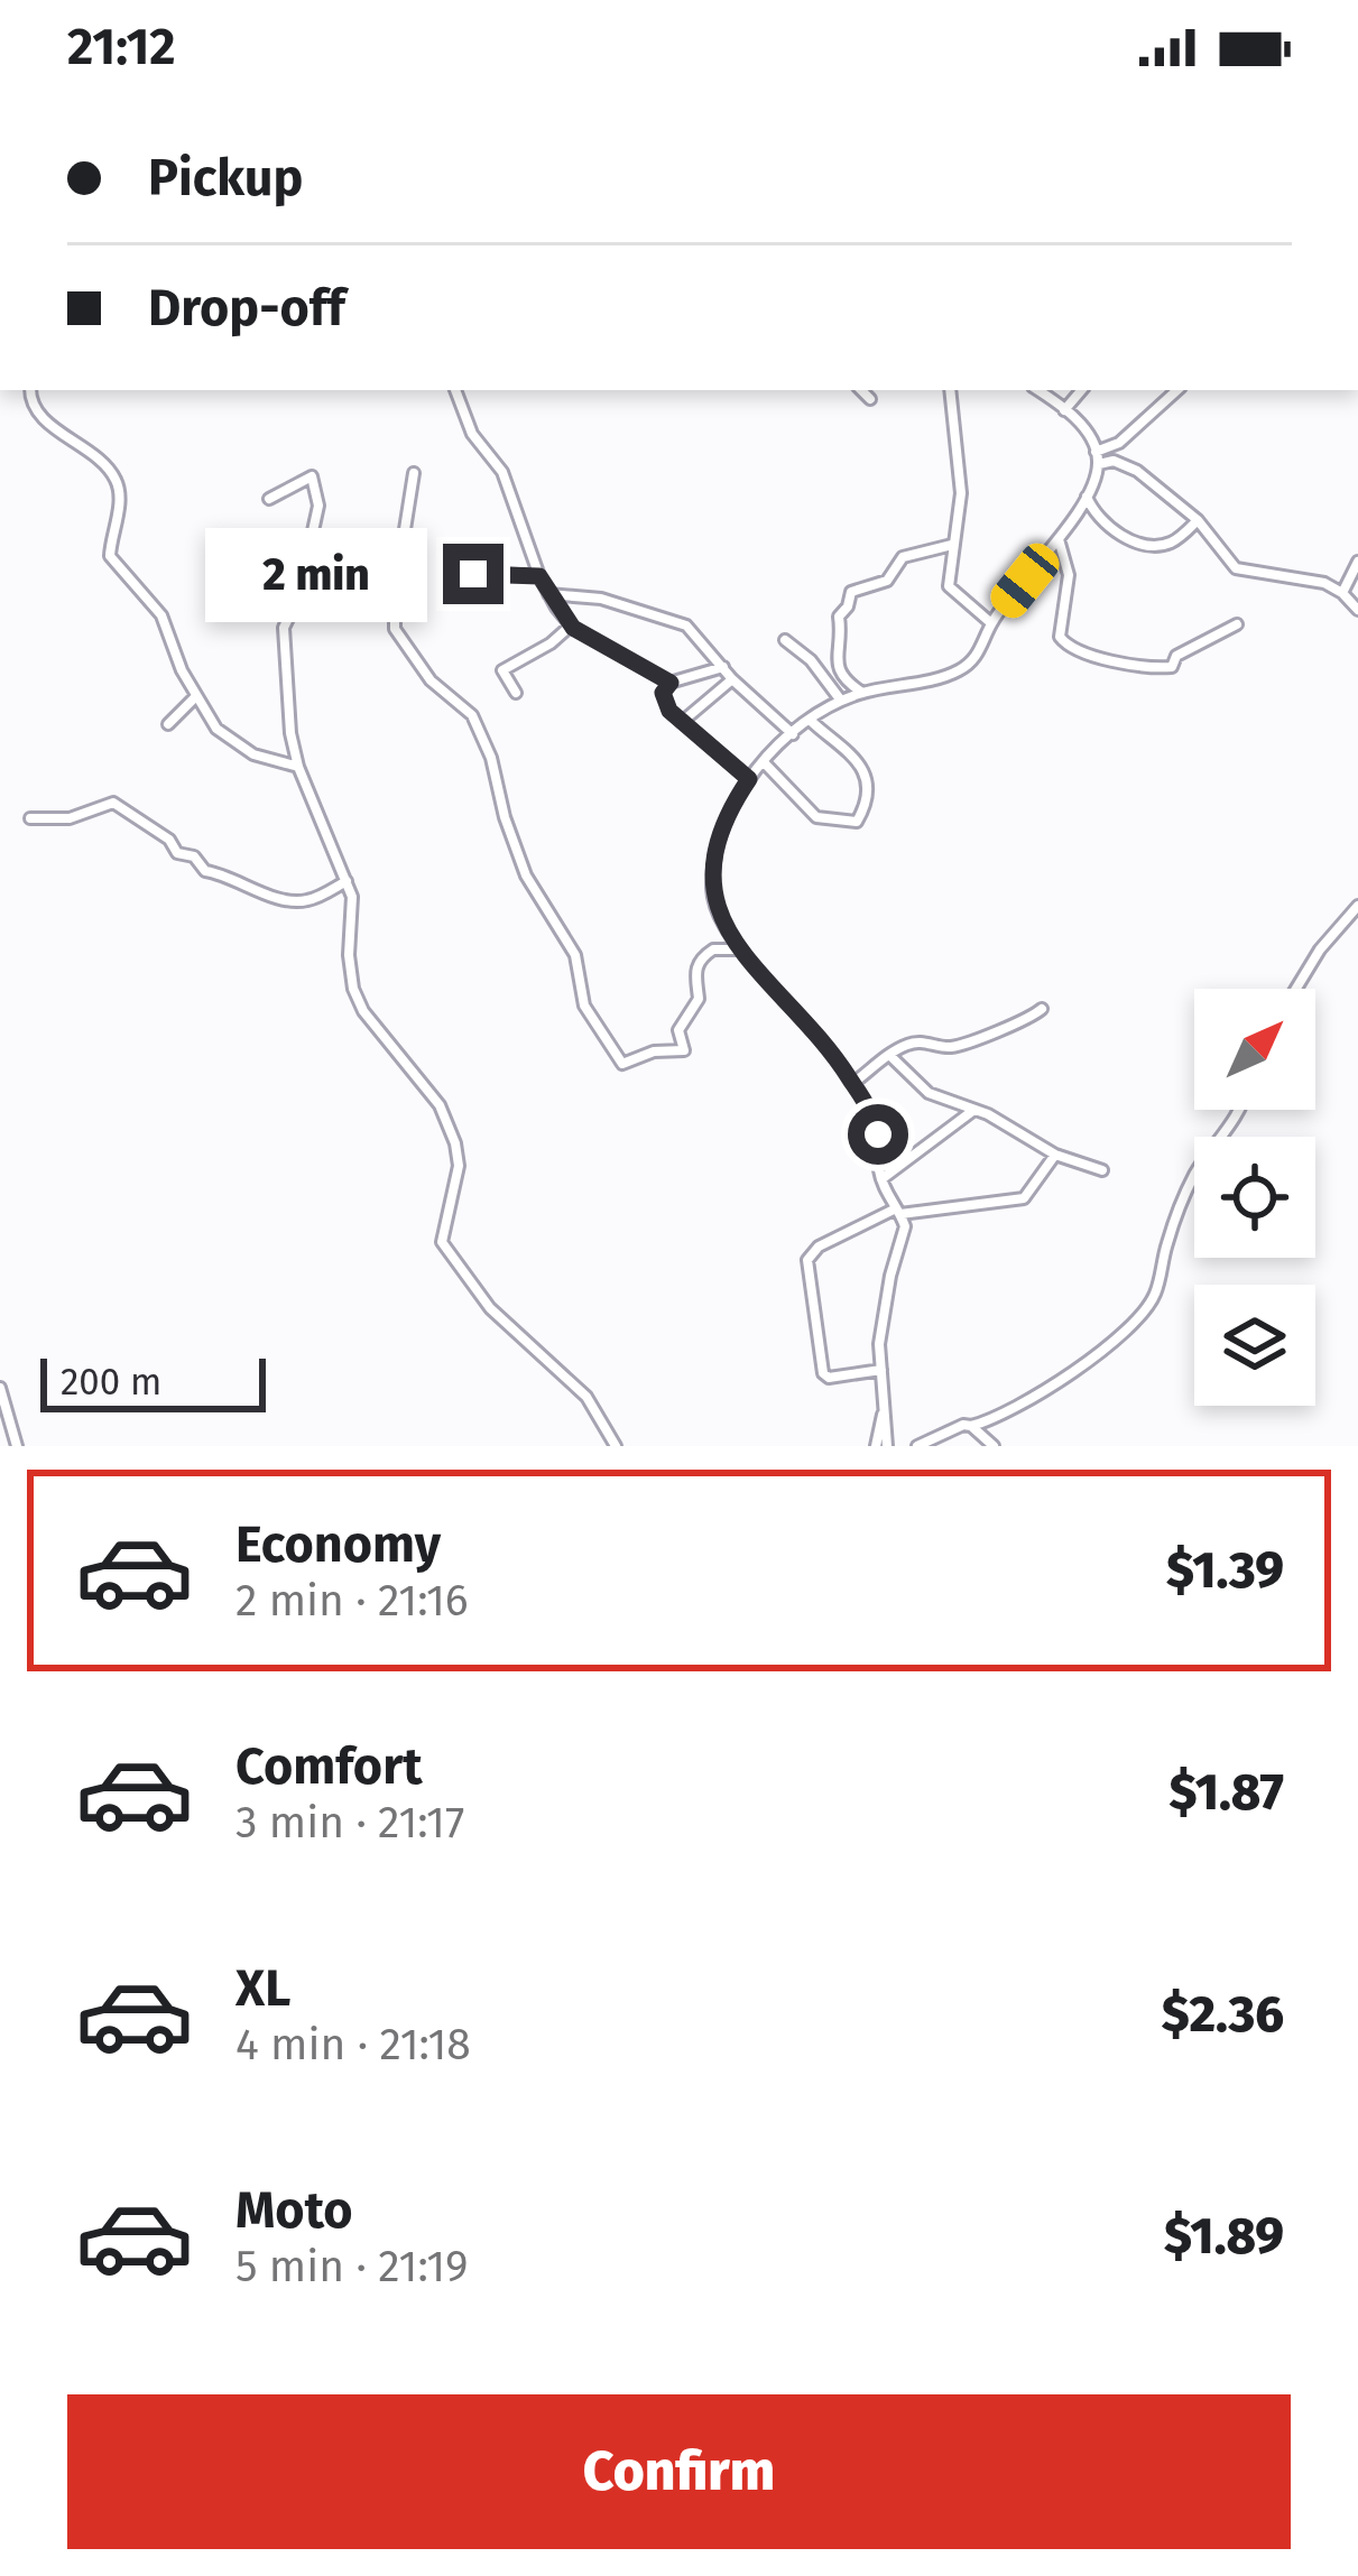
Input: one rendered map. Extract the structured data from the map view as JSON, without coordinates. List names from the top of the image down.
{
  "scale_bar": "200 m",
  "north": "top right",
  "page": {
    "status": "21:12",
    "banner": ["Pickup", "Drop-off"],
    "bubble": "2 min",
    "scale": "200 m",
    "list": [
      {
        "name": "Economy",
        "note": "2 min · 21:16",
        "value": "$1.39"
      },
      {
        "name": "Comfort",
        "note": "3 min · 21:17",
        "value": "$1.87"
      },
      {
        "name": "XL",
        "note": "4 min · 21:18",
        "value": "$2.36"
      },
      {
        "name": "Moto",
        "note": "5 min · 21:19",
        "value": "$1.89"
      }
    ],
    "buttons": "Confirm"
  }
}
